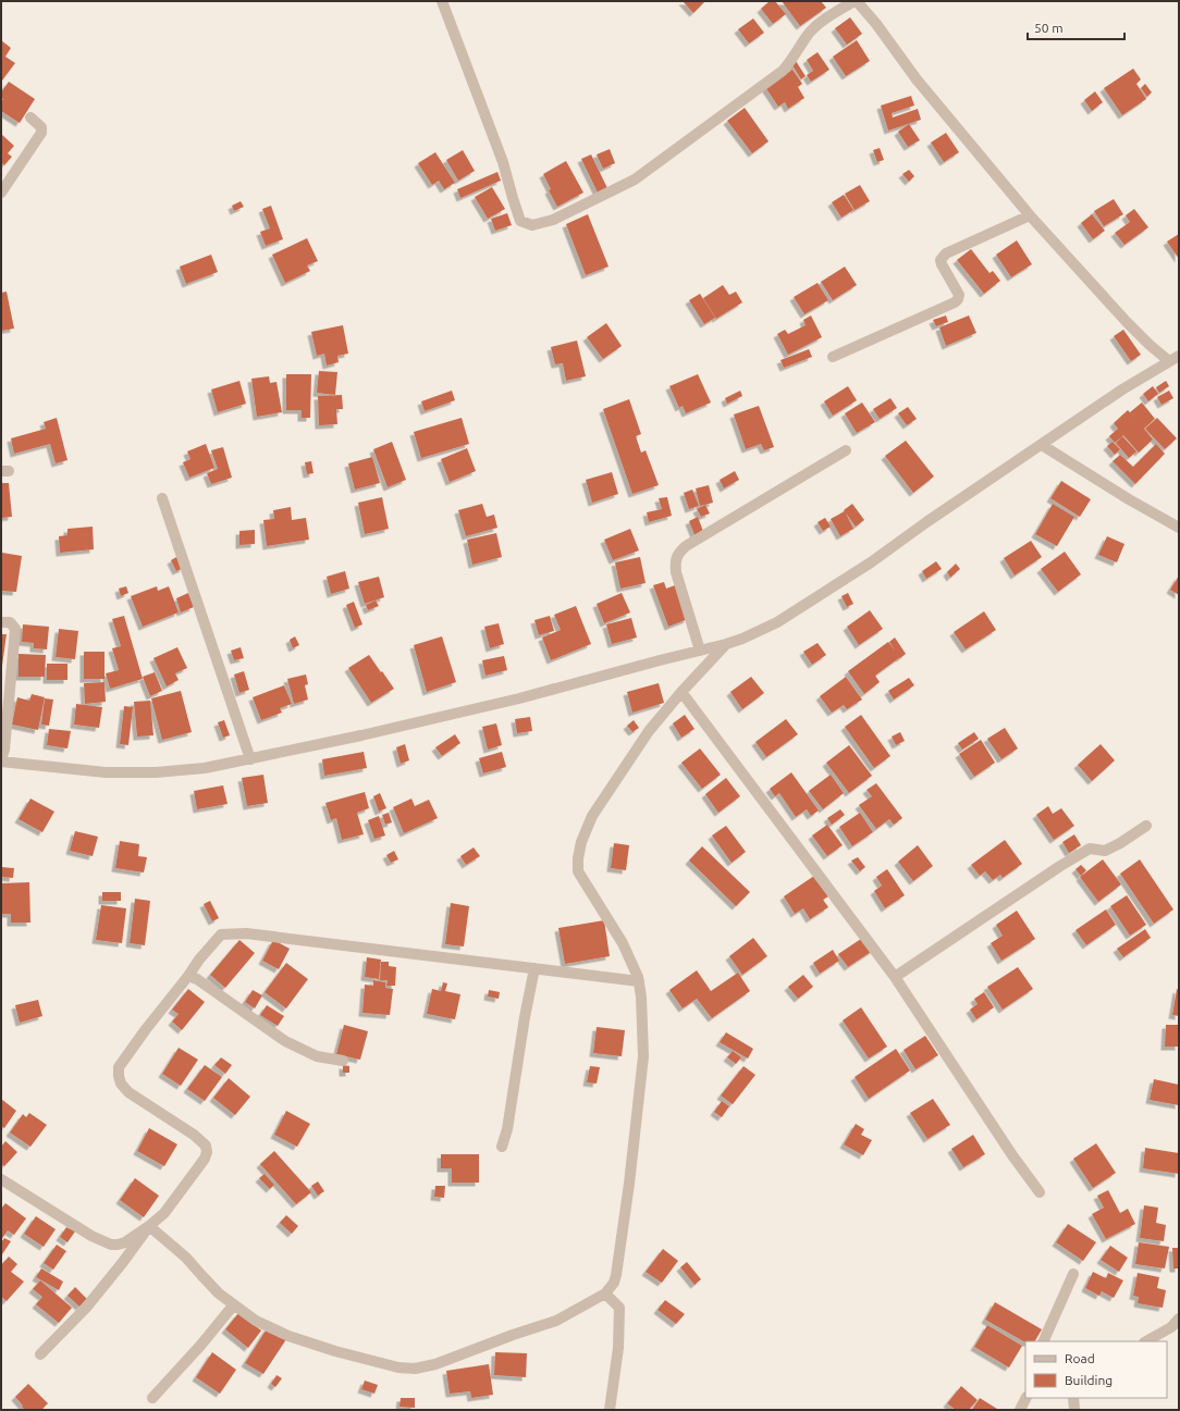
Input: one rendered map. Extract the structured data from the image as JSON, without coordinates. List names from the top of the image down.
{
  "legend": ["Road", "Building"],
  "scale_bar": "50 m"
}
